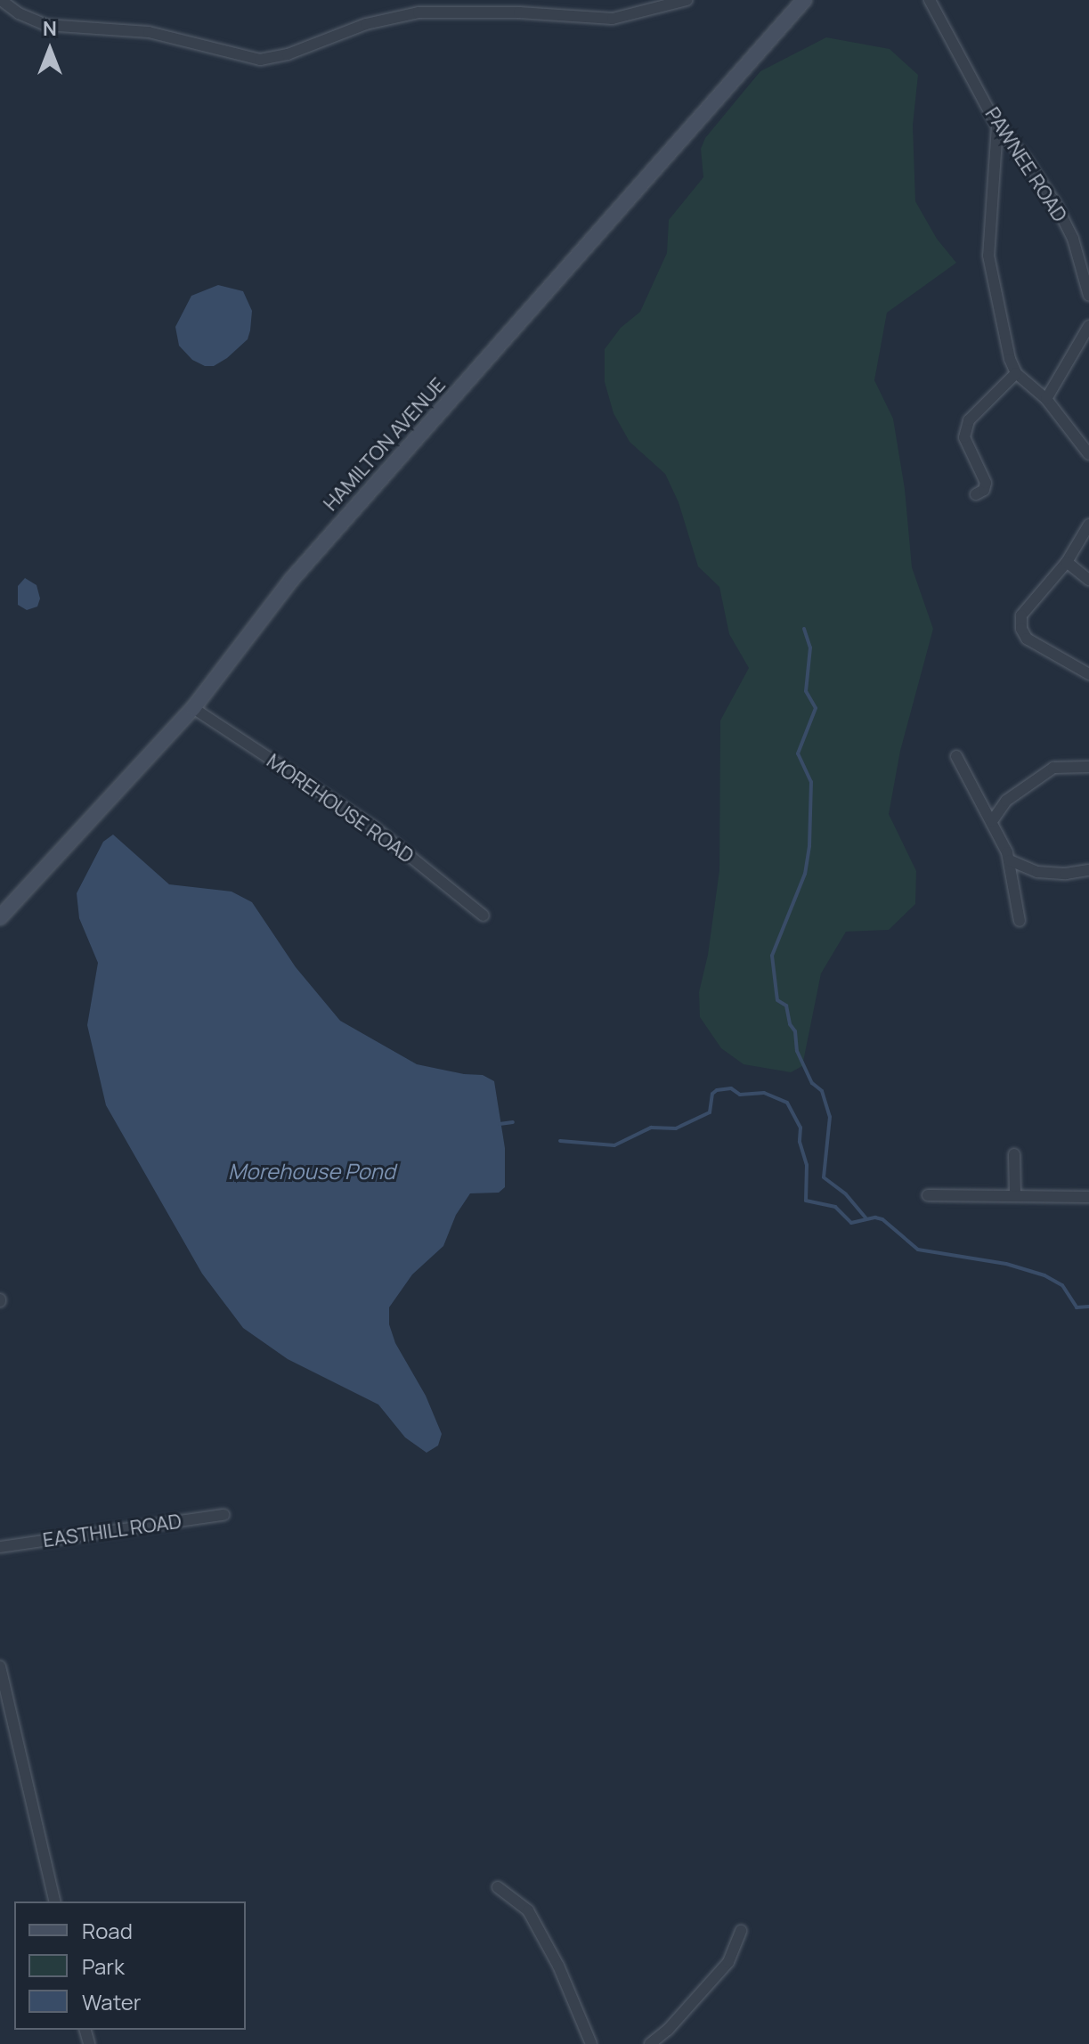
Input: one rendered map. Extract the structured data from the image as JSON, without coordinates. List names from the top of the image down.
{
  "streets": {
    "street": [
      "PAWNEE ROAD",
      "HAMILTON AVENUE",
      "MOREHOUSE ROAD",
      "EASTHILL ROAD"
    ]
  },
  "crossings": [
    ["HAMILTON AVENUE", "MOREHOUSE ROAD"]
  ],
  "water": ["Morehouse Pond"],
  "legend": ["Road", "Park", "Water"],
  "north": "top"
}
